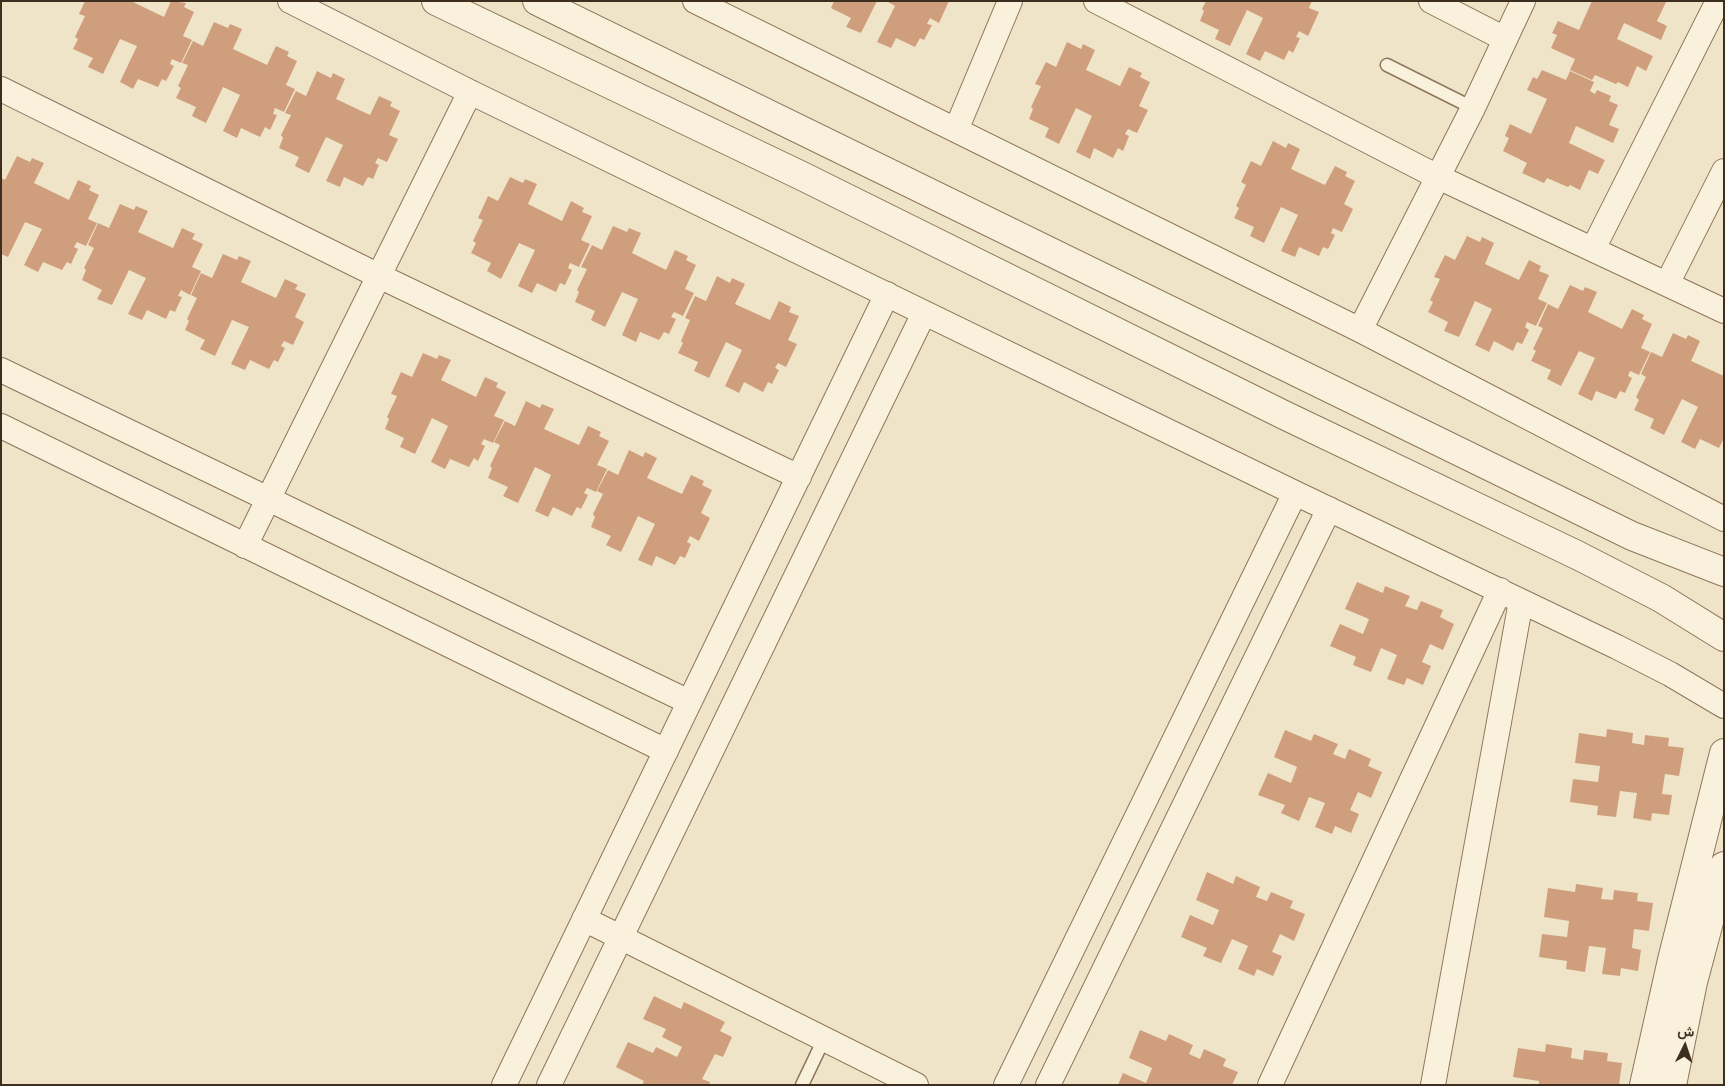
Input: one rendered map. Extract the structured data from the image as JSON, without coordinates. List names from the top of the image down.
{
  "north": "top"
}
